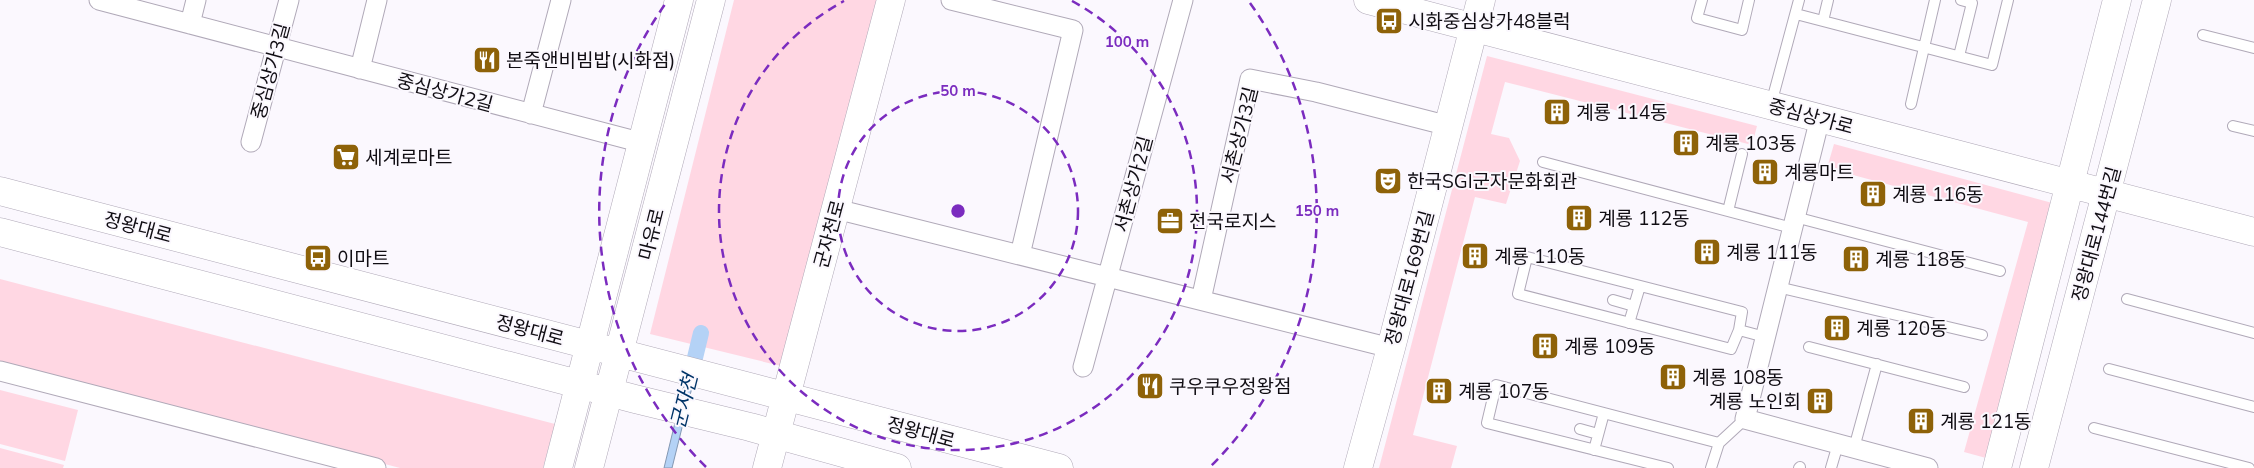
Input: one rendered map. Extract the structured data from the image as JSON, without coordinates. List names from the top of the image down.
{
  "streets": {
    "street": [
      "중심상가3길",
      "중심상가2길",
      "중심상가로",
      "서촌상가3길",
      "서촌상가2길",
      "정왕대로",
      "마유로",
      "군자천로",
      "정왕대로144번길",
      "정왕대로169번길"
    ]
  },
  "crossings": [
    ["중심상가3길", "중심상가2길"],
    ["중심상가2길", "마유로"],
    ["중심상가로", "정왕대로144번길"],
    ["중심상가로", "정왕대로169번길"],
    ["서촌상가3길", "정왕대로169번길"],
    ["정왕대로", "마유로"],
    ["정왕대로", "군자천로"]
  ],
  "water": ["군자천"],
  "places": {
    "bus stop": ["시화중심상가48블럭", "이마트"],
    "restaurant": ["본죽앤비빔밥(시화점)", "쿠우쿠우정왕점"],
    "building": [
      "계룡 114동",
      "계룡 103동",
      "계룡마트",
      "계룡 116동",
      "계룡 112동",
      "계룡 111동",
      "계룡 110동",
      "계룡 118동",
      "계룡 120동",
      "계룡 109동",
      "계룡 108동",
      "계룡 107동",
      "계룡 노인회",
      "계룡 121동"
    ],
    "supermarket": ["세계로마트"],
    "theatre": ["한국SGI군자문화회관"],
    "office": ["전국로지스"]
  },
  "rings": ["100 m", "50 m", "150 m"]
}
